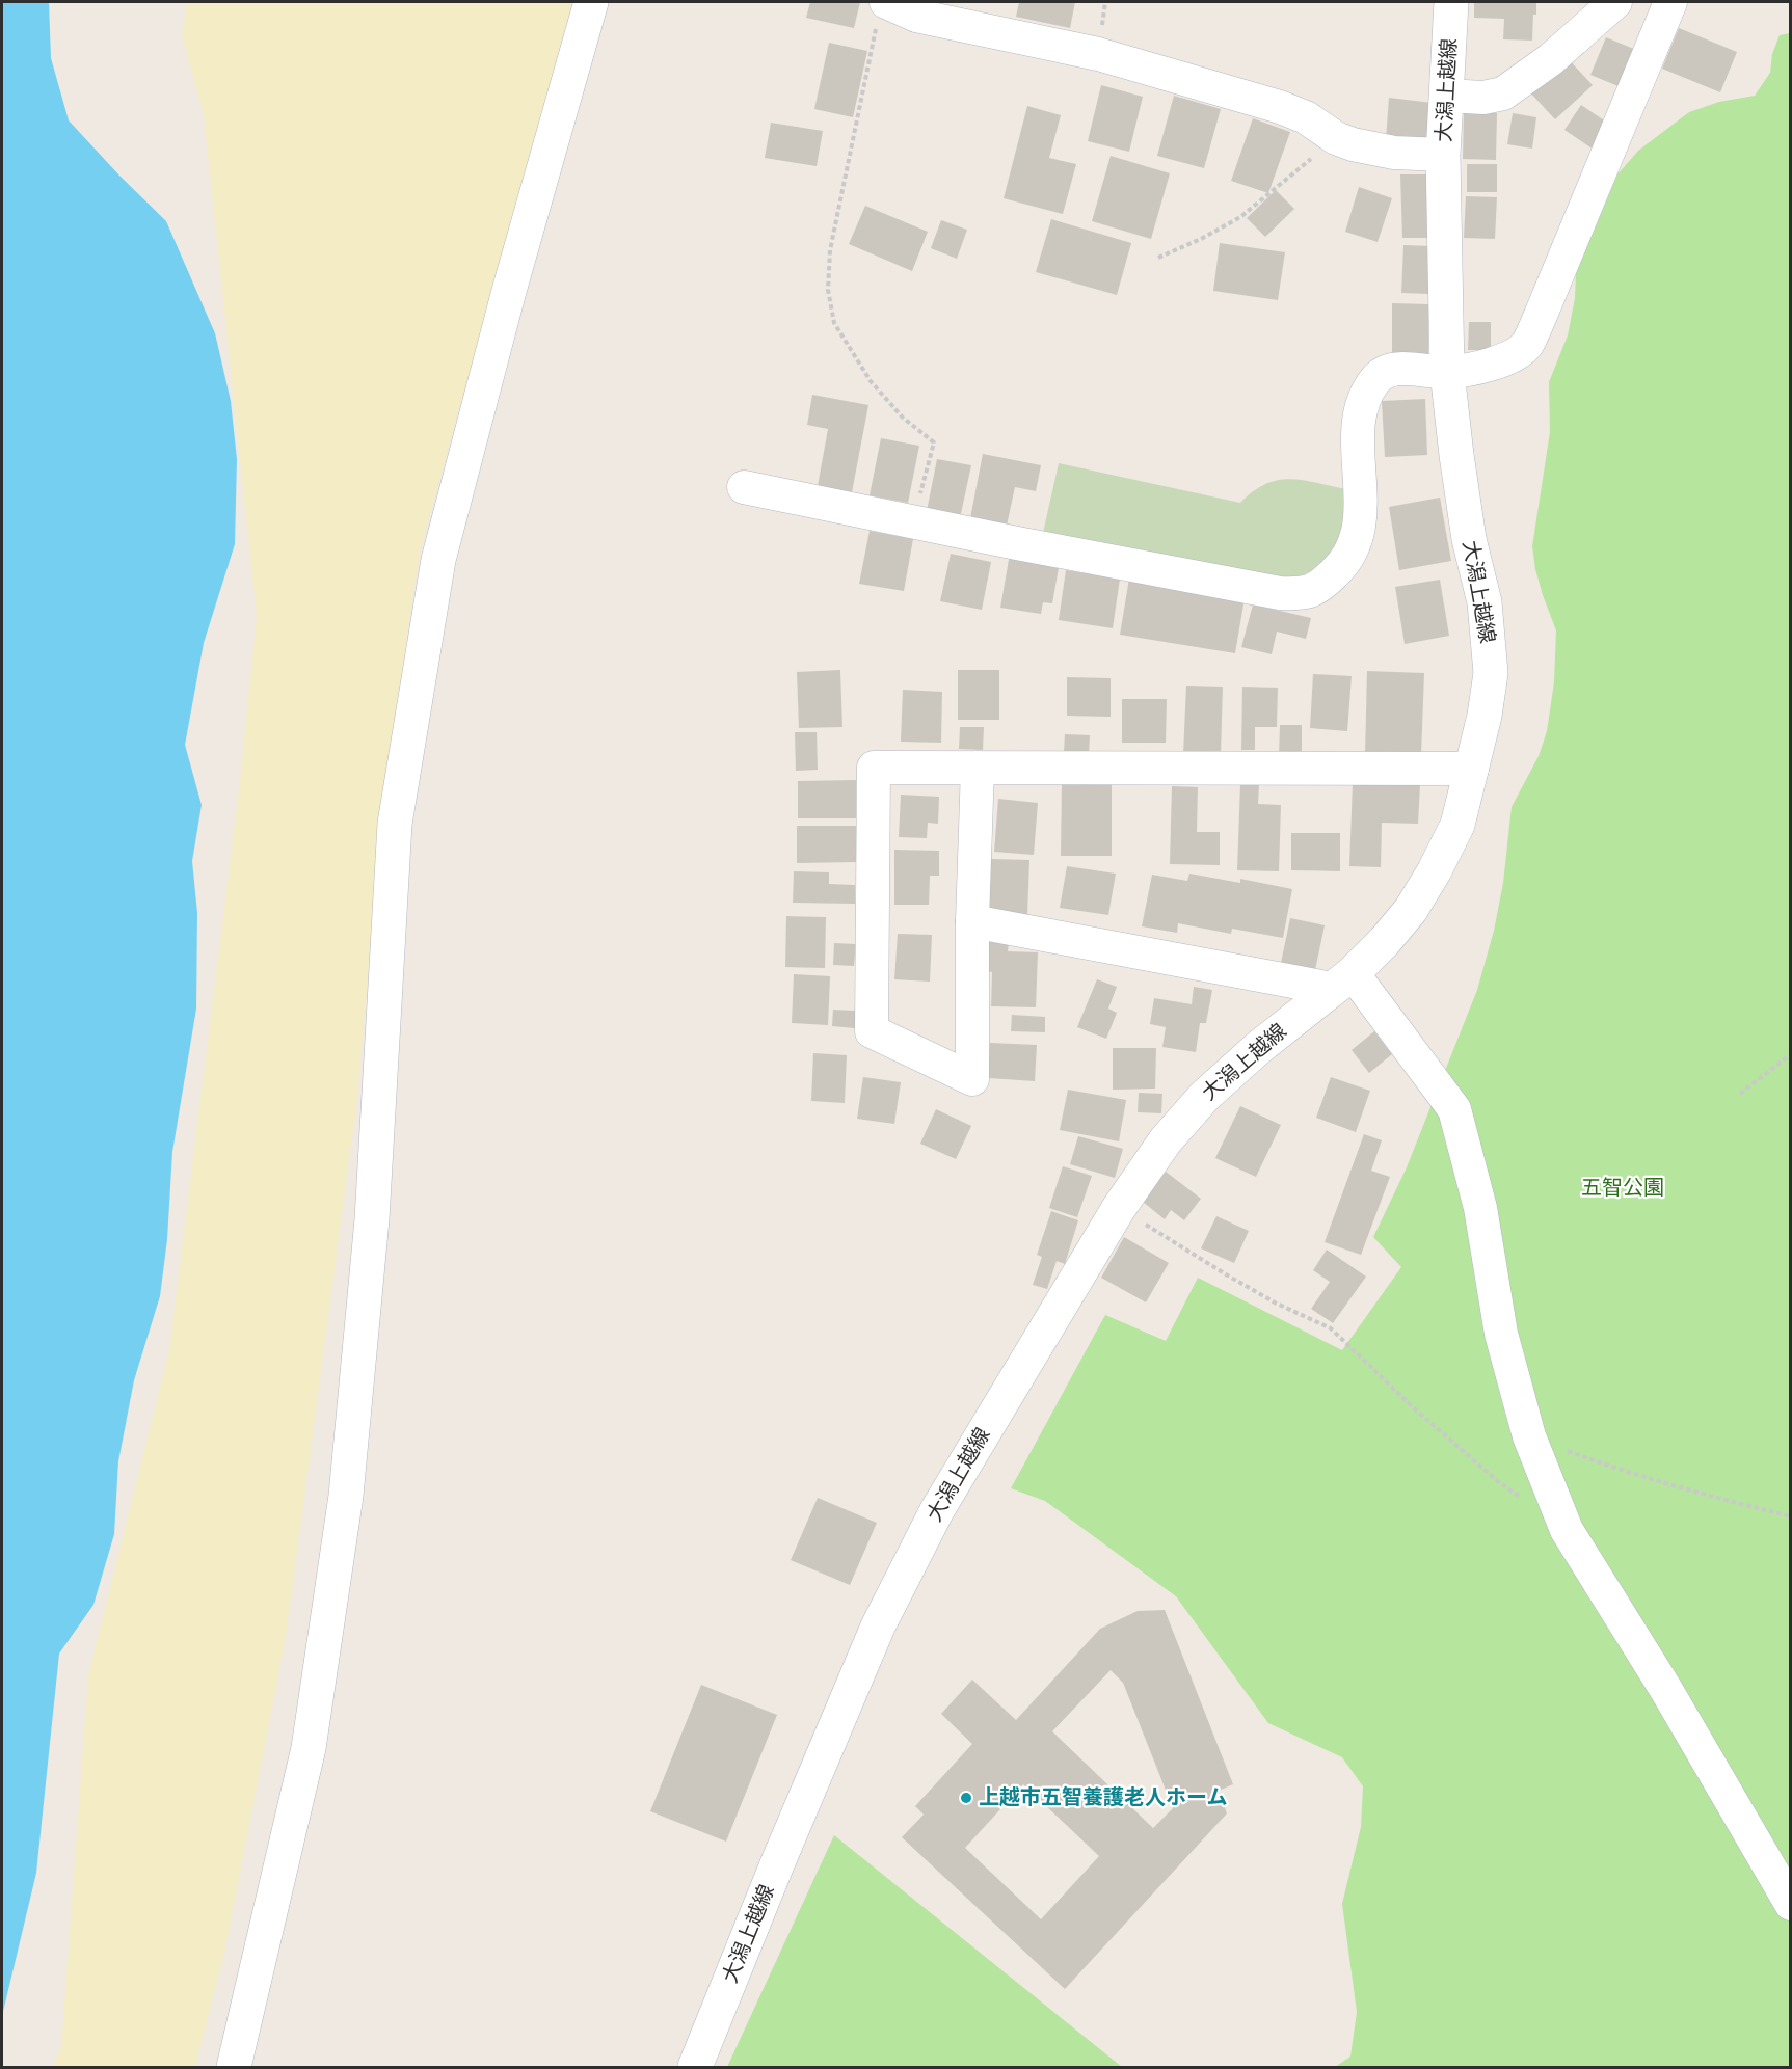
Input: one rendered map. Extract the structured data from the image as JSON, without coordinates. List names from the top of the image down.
{
  "streets": {
    "main road": ["大潟上越線"]
  },
  "parks": ["五智公園"],
  "places": ["上越市五智養護老人ホーム"]
}
